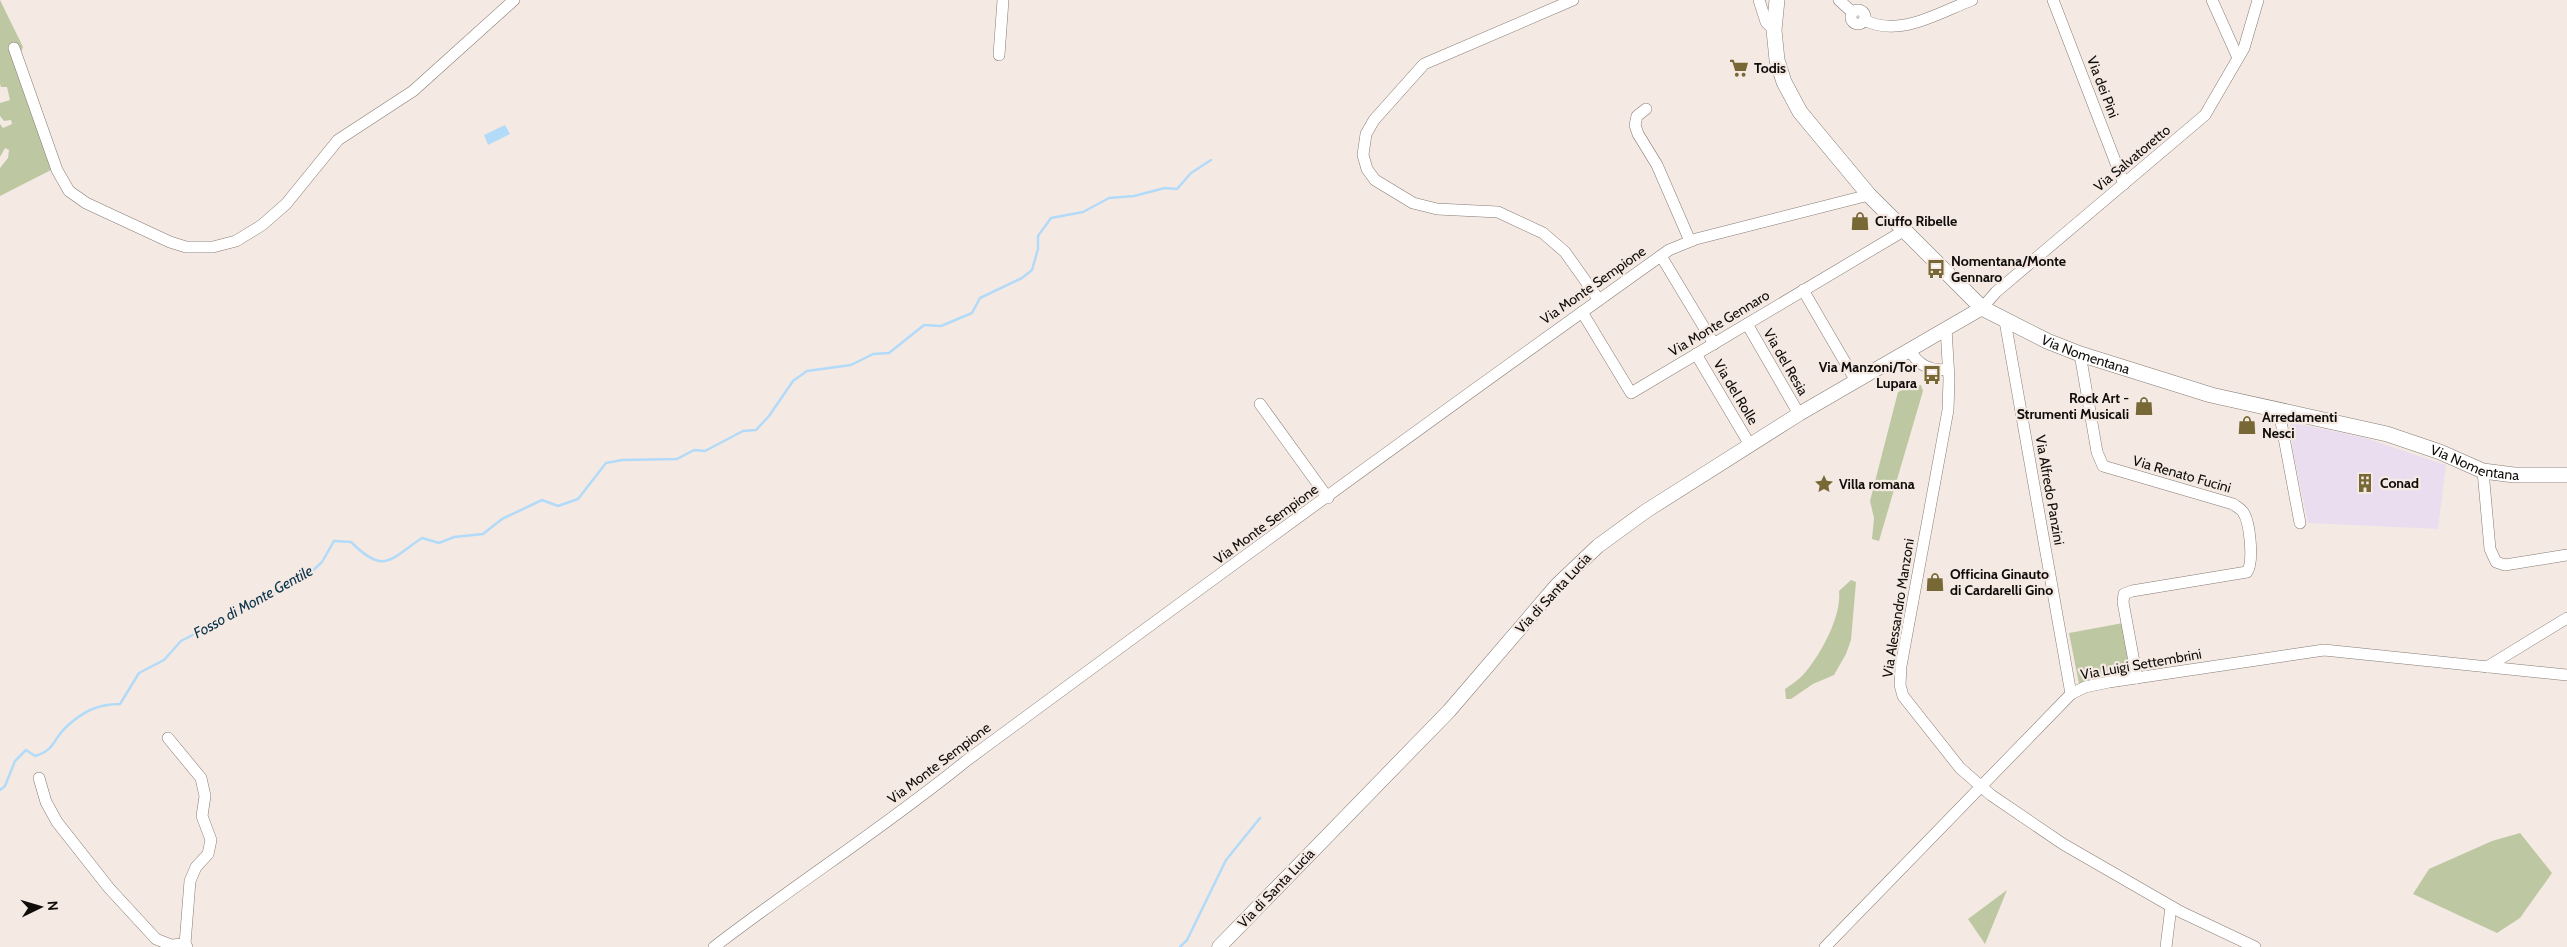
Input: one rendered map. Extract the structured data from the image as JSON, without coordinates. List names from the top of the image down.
{
  "streets": {
    "main road": ["Via Nomentana"],
    "street": [
      "Via dei Pini",
      "Via Salvatoretto",
      "Via Monte Sempione",
      "Via Monte Gennaro",
      "Via del Resia",
      "Via del Rolle",
      "Via Renato Fucini",
      "Via Alfredo Panzini",
      "Via di Santa Lucia",
      "Via Alessandro Manzoni",
      "Via Luigi Settembrini"
    ]
  },
  "crossings": [
    ["Via dei Pini", "Via Salvatoretto"],
    ["Via Salvatoretto", "Via Nomentana"],
    ["Via Salvatoretto", "Via di Santa Lucia"],
    ["Via Monte Sempione", "Via Monte Gennaro"],
    ["Via Monte Sempione", "Via Nomentana"],
    ["Via Monte Gennaro", "Via Nomentana"],
    ["Via Monte Gennaro", "Via del Resia"],
    ["Via Monte Gennaro", "Via del Rolle"],
    ["Via Nomentana", "Via Renato Fucini"],
    ["Via Nomentana", "Via Alfredo Panzini"],
    ["Via Nomentana", "Via di Santa Lucia"],
    ["Via del Resia", "Via di Santa Lucia"],
    ["Via del Rolle", "Via di Santa Lucia"],
    ["Via Renato Fucini", "Via Luigi Settembrini"],
    ["Via Alfredo Panzini", "Via Luigi Settembrini"],
    ["Via di Santa Lucia", "Via Alessandro Manzoni"],
    ["Via Alessandro Manzoni", "Via Luigi Settembrini"]
  ],
  "water": ["Fosso di Monte Gentile"],
  "places": {
    "supermarket": ["Todis"],
    "shop": [
      "Ciuffo Ribelle",
      "Rock Art - Strumenti Musicali",
      "Arredamenti Nesci",
      "Officina Ginauto di Cardarelli Gino"
    ],
    "bus stop": ["Nomentana/Monte Gennaro", "Via Manzoni/Tor Lupara"],
    "building": ["Conad"],
    "place": ["Villa romana"]
  },
  "north": "right"
}
